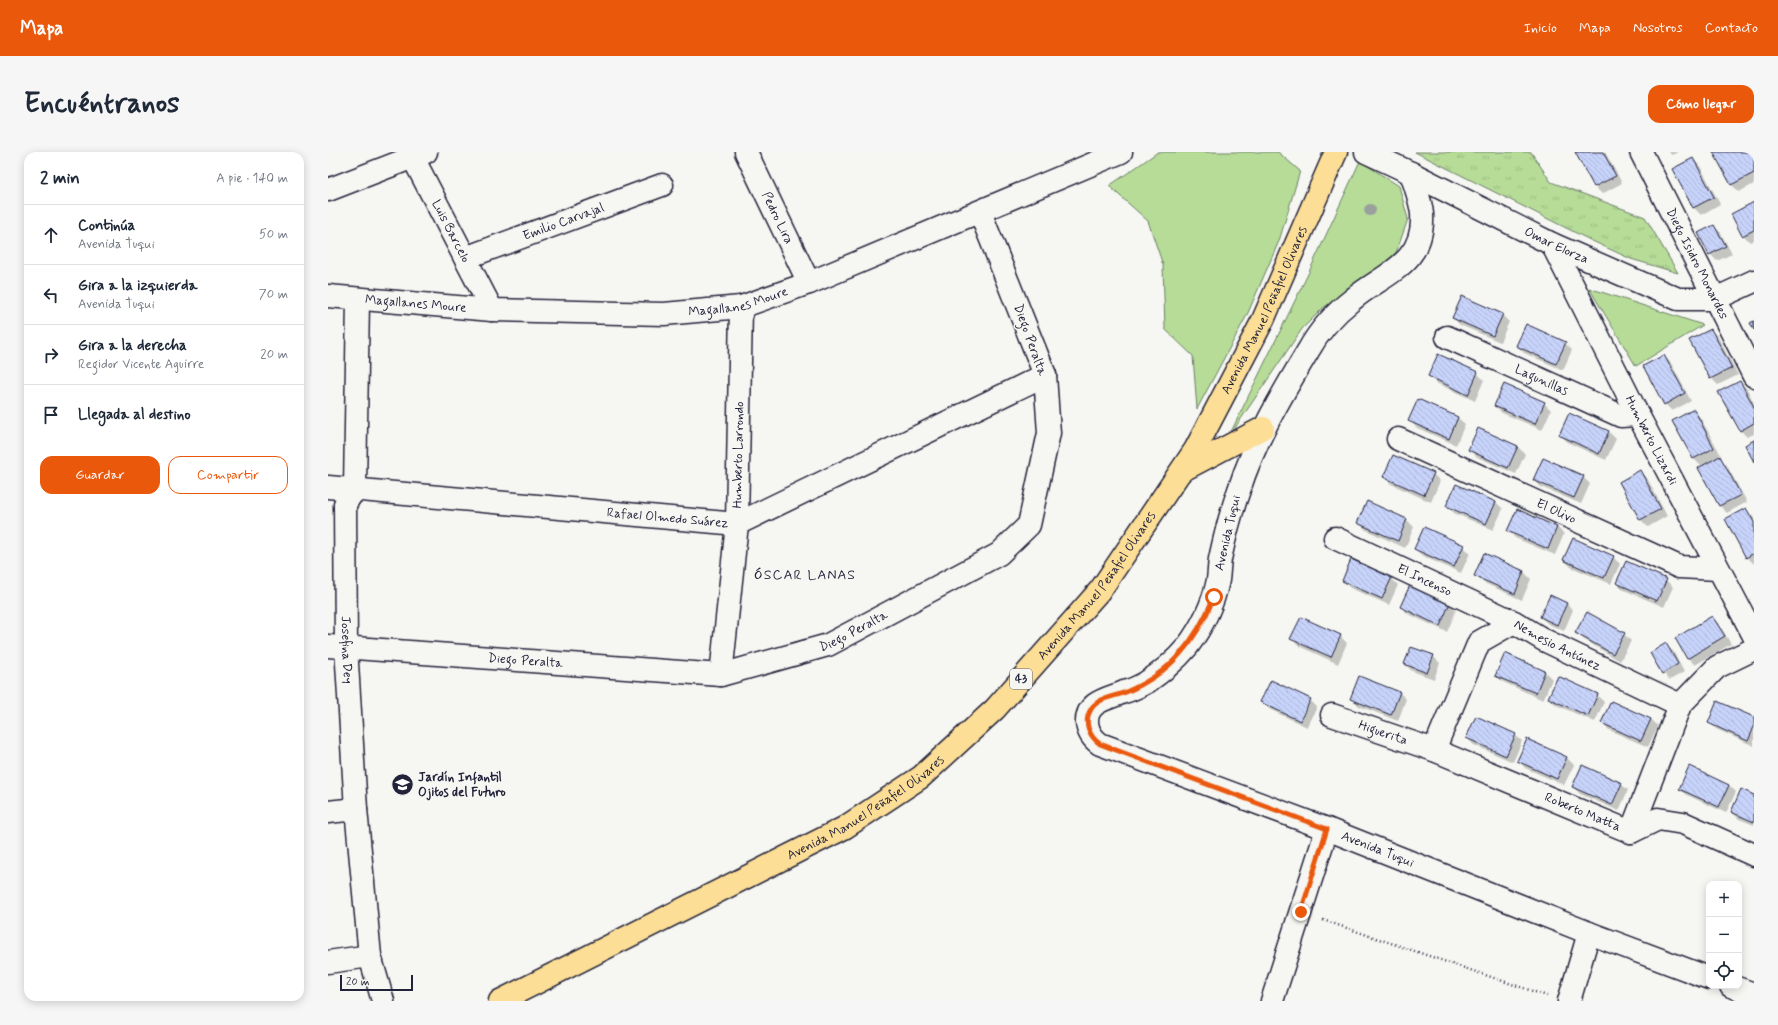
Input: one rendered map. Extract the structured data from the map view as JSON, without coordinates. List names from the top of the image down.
{
  "streets": {
    "main road": ["Avenida Manuel Peñafiel Olivares", "43"],
    "street": [
      "Pedro Lira",
      "Emilio Carvajal",
      "Luis Barcelo",
      "Omar Elorza",
      "Diego Isidro Monardes",
      "Magallanes Moure",
      "Diego Peralta",
      "Lagunillas",
      "Humberto Lizardi",
      "Humberto Larrondo",
      "El Olivo",
      "Rafael Olmedo Suárez",
      "Avenida Tuqui",
      "El Incenso",
      "Nemesio Antúnez",
      "Josefina Dey",
      "Higuerita",
      "Roberto Matta"
    ]
  },
  "crossings": [
    ["Pedro Lira", "Magallanes Moure"],
    ["Emilio Carvajal", "Luis Barcelo"],
    ["Luis Barcelo", "Magallanes Moure"],
    ["Omar Elorza", "Diego Isidro Monardes"],
    ["Omar Elorza", "Humberto Lizardi"],
    ["Omar Elorza", "Avenida Tuqui"],
    ["Magallanes Moure", "Diego Peralta"],
    ["Magallanes Moure", "Humberto Larrondo"],
    ["Magallanes Moure", "Josefina Dey"],
    ["Diego Peralta", "Humberto Larrondo"],
    ["Diego Peralta", "Rafael Olmedo Suárez"],
    ["Diego Peralta", "Josefina Dey"],
    ["Lagunillas", "Humberto Lizardi"],
    ["Humberto Lizardi", "El Olivo"],
    ["Humberto Larrondo", "Rafael Olmedo Suárez"],
    ["Rafael Olmedo Suárez", "Josefina Dey"],
    ["El Incenso", "Nemesio Antúnez"],
    ["Nemesio Antúnez", "Higuerita"],
    ["Nemesio Antúnez", "Roberto Matta"],
    ["Higuerita", "Roberto Matta"]
  ],
  "districts": ["ÓSCAR LANAS"],
  "places": {
    "school or university": ["Jardín Infantil Ojitos del Futuro"]
  },
  "scale_bar": "20 m",
  "page": {
    "header": "Mapa",
    "nav": [
      "Inicio",
      "Mapa",
      "Nosotros",
      "Contacto"
    ],
    "buttons": [
      "Cómo llegar",
      ["Guardar", "Compartir"]
    ],
    "title": "Encuéntranos",
    "heading": ["2 min", "A pie · 140 m"],
    "list": [
      ["Continúa", "Avenida Tuqui", "50 m"],
      ["Gira a la izquierda", "Avenida Tuqui", "70 m"],
      ["Gira a la derecha", "Regidor Vicente Aguirre", "20 m"],
      "Llegada al destino"
    ],
    "map_buttons": ["+", "−"],
    "scale": "20 m"
  }
}
